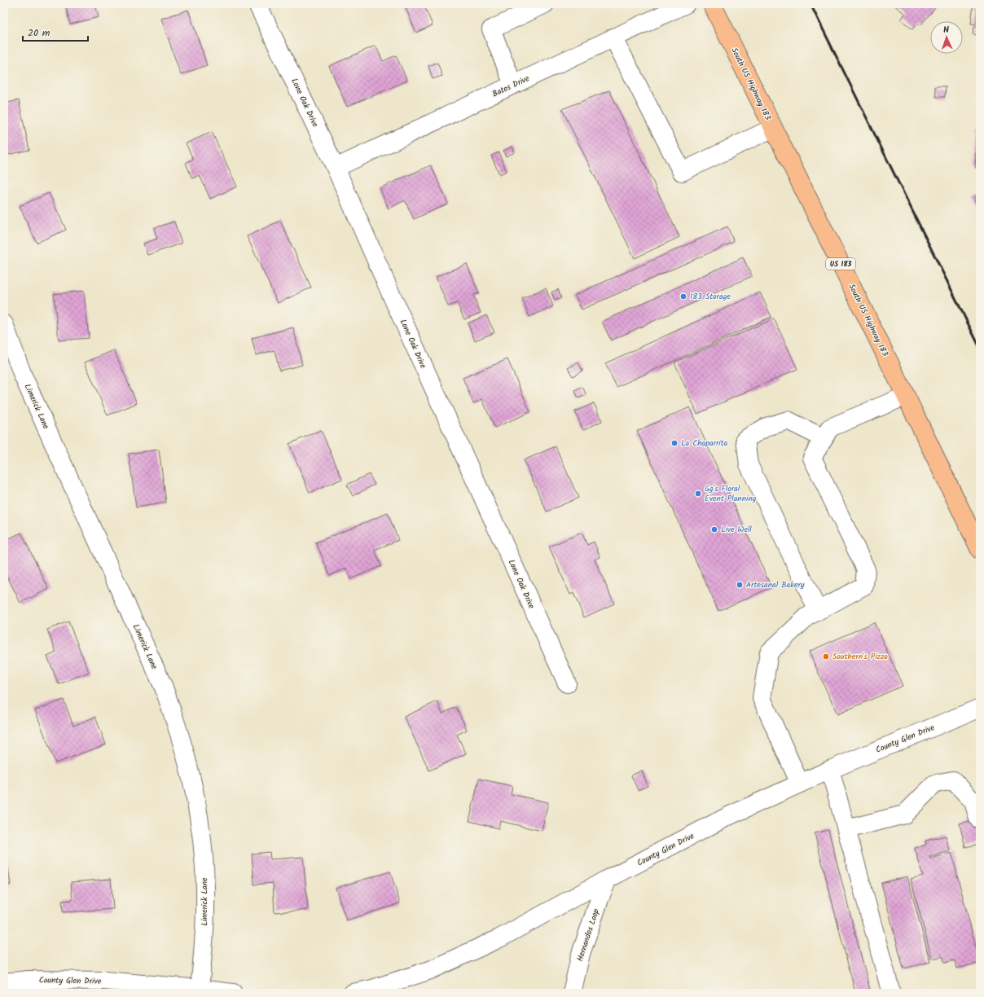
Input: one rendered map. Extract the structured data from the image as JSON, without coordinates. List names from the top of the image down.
{
  "streets": {
    "main road": ["South US Highway 183", "US 183"],
    "street": [
      "Bates Drive",
      "Lone Oak Drive",
      "Limerick Lane",
      "County Glen Drive",
      "Hernandos Loop"
    ]
  },
  "crossings": [
    ["Bates Drive", "Lone Oak Drive"],
    ["Limerick Lane", "County Glen Drive"],
    ["County Glen Drive", "Hernandos Loop"]
  ],
  "places": [
    "183 Storage",
    "La Chaparrita",
    "Gg's Floral Event Planning",
    "Live Well",
    "Artesanal Bakery",
    "Southern's Pizza"
  ],
  "scale_bar": "20 m",
  "north": "top"
}
